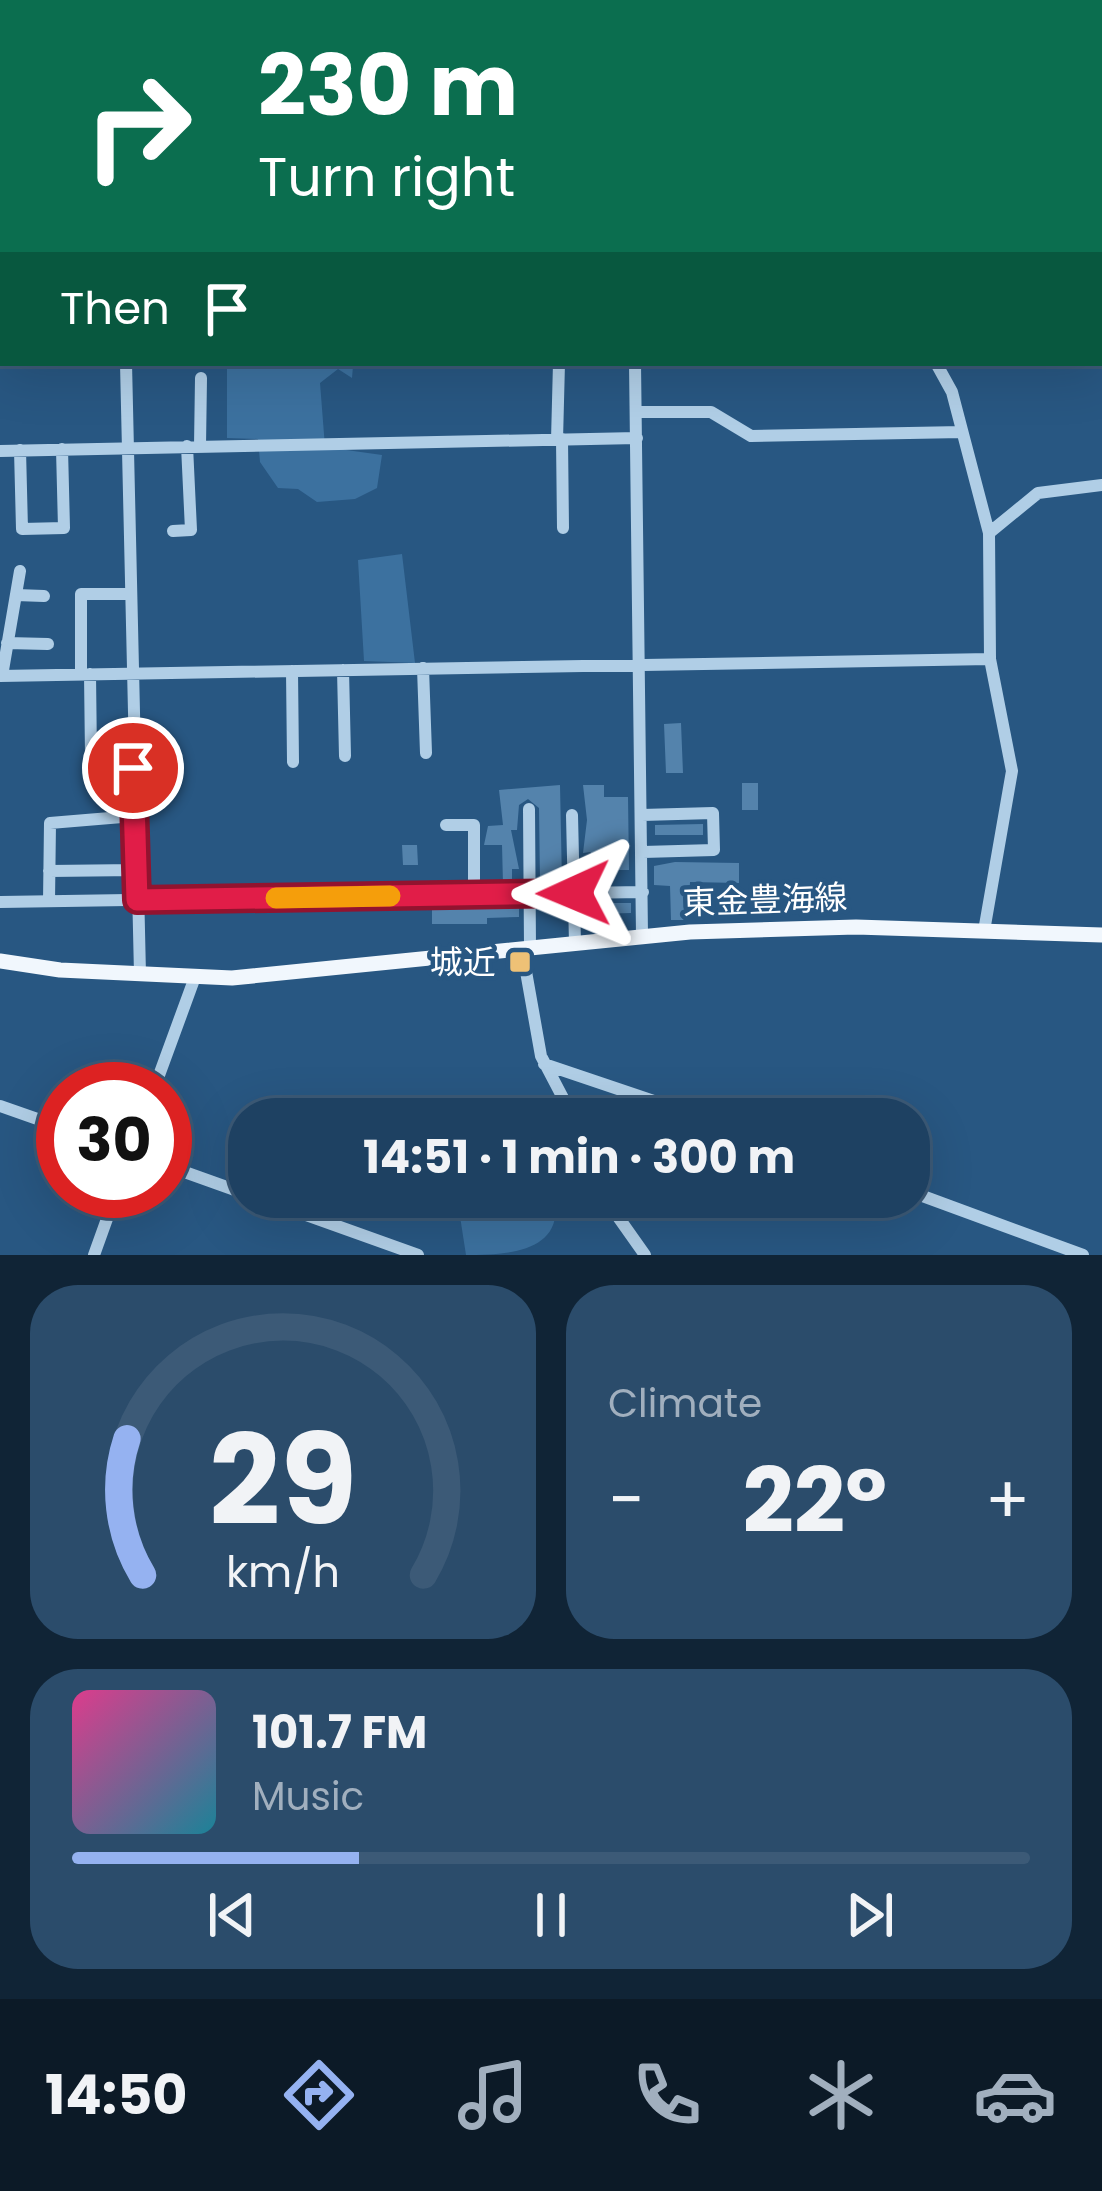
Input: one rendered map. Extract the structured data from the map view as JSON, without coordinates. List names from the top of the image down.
{
  "streets": {
    "main road": ["東金豊海線"]
  },
  "places": {
    "transit": ["城近"]
  },
  "page": {
    "turn": ["230 m", "Turn right"],
    "then": "Then",
    "limit": "30",
    "trip": "14:51 · 1 min · 300 m",
    "tile": "Climate",
    "heat": ["−", "22°", "+"],
    "song": ["101.7 FM", "Music"],
    "tabs": "14:50",
    "gauge": ["29", "km/h"]
  }
}
